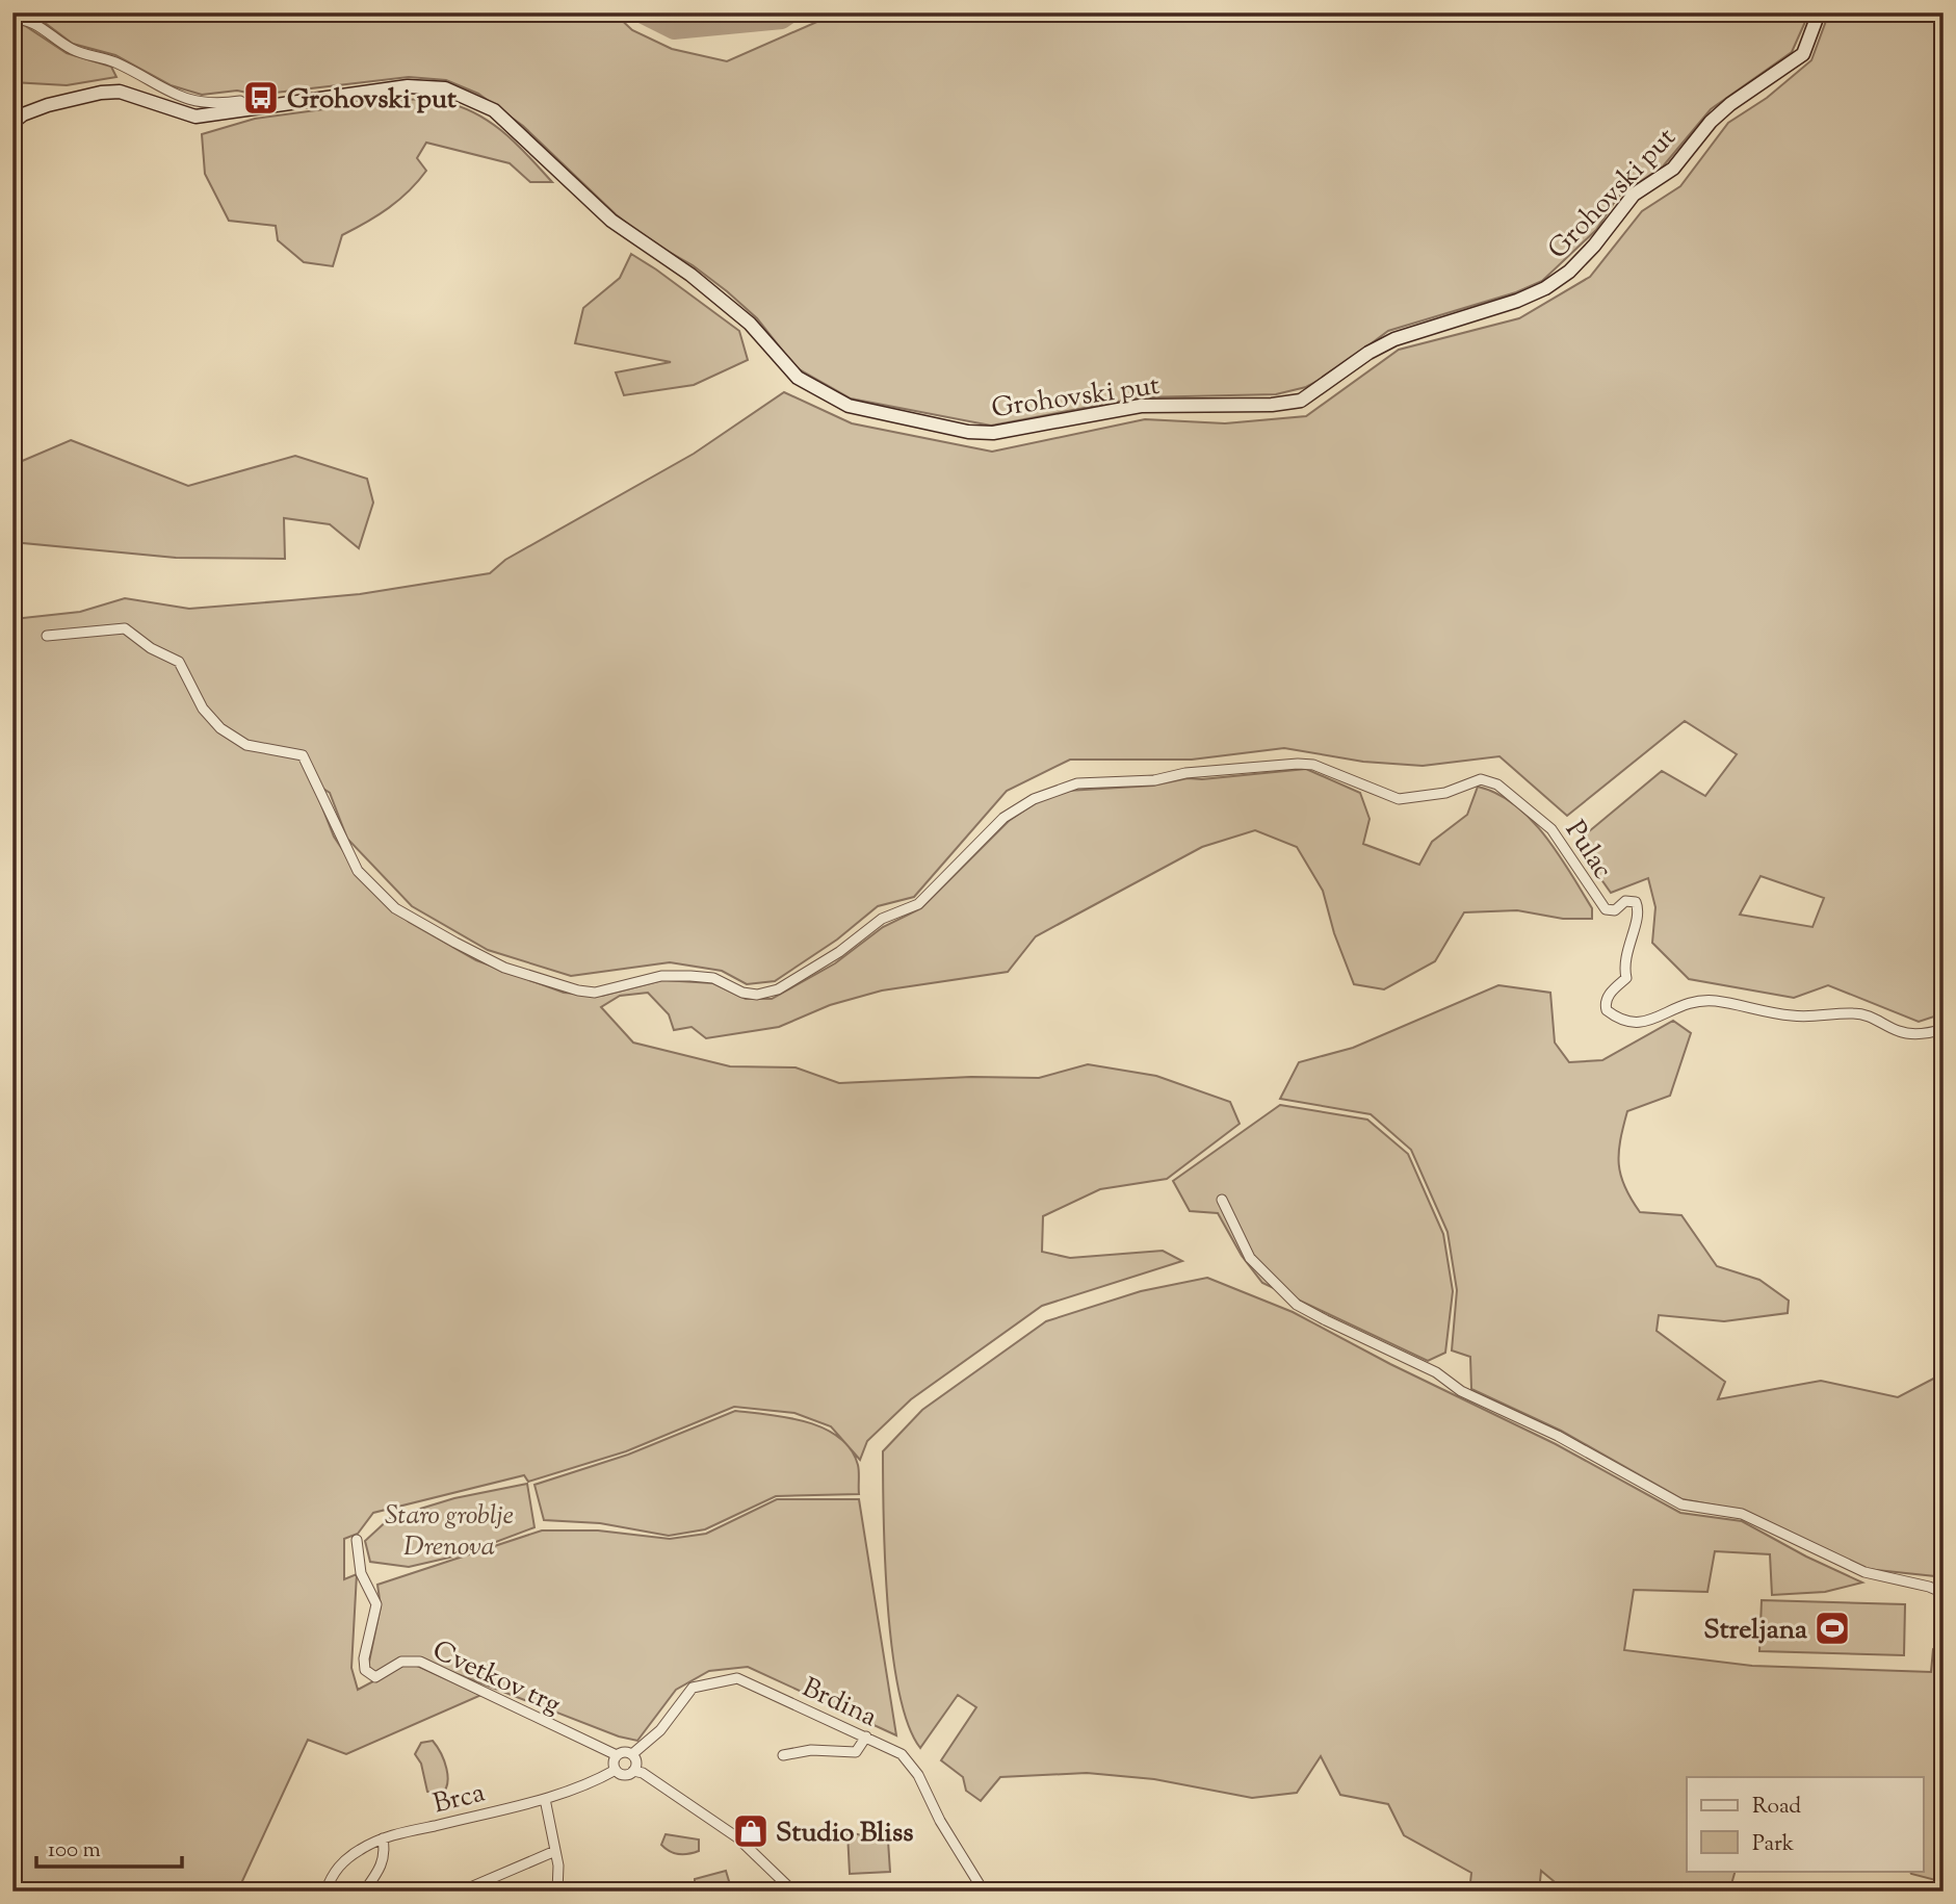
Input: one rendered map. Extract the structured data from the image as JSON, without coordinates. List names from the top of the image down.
{
  "streets": {
    "main road": ["Grohovski put"],
    "street": [
      "Pulac",
      "Cvetkov trg",
      "Brdina",
      "Brca"
    ]
  },
  "crossings": [
    ["Cvetkov trg", "Brdina"],
    ["Cvetkov trg", "Brca"],
    ["Brdina", "Brca"]
  ],
  "parks": ["Staro groblje Drenova"],
  "places": {
    "bus stop": ["Grohovski put"],
    "sports": ["Streljana"],
    "shop": ["Studio Bliss"]
  },
  "legend": ["Road", "Park"],
  "scale_bar": "100 m"
}
